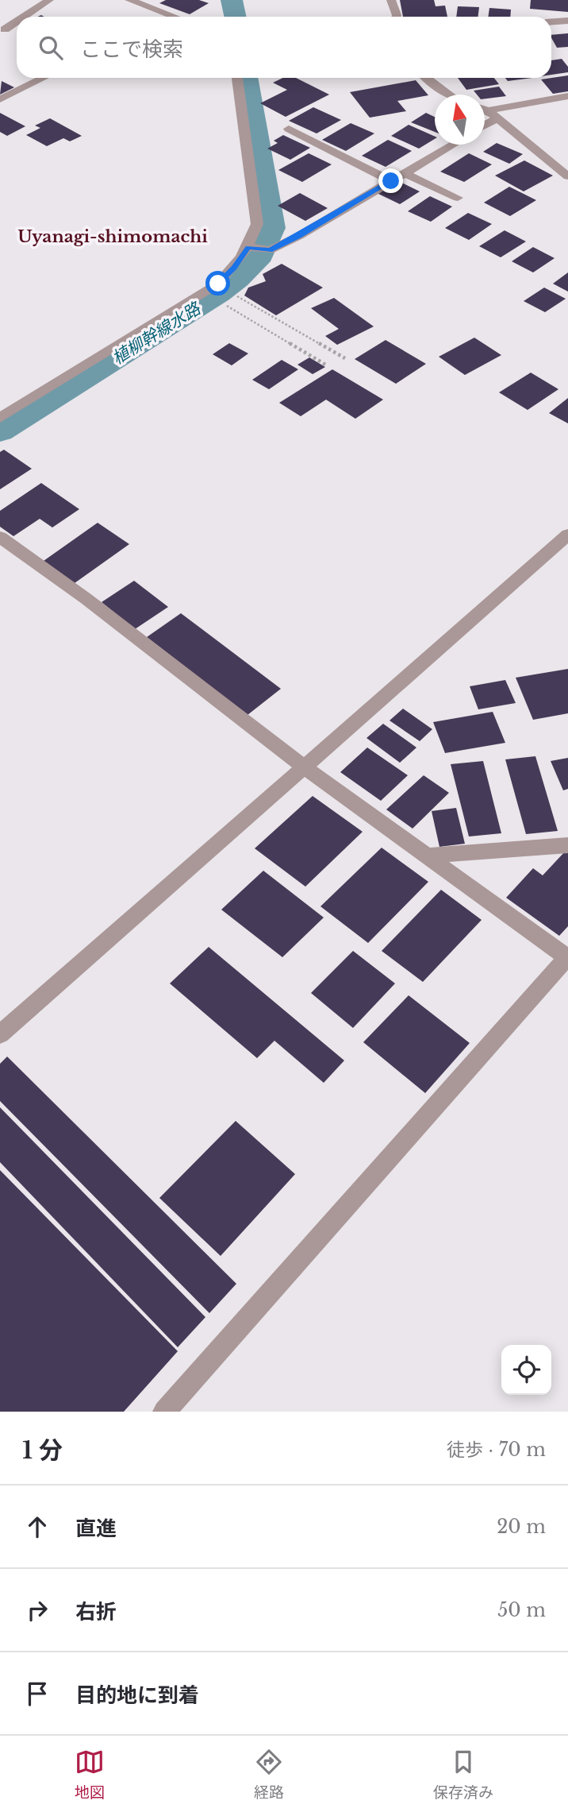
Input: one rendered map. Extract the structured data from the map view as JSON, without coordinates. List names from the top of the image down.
{
  "districts": ["Uyanagi-shimomachi"],
  "water": ["植柳幹線水路"],
  "north": "top",
  "page": {
    "search": "ここで検索",
    "heading": ["1 分", "徒歩 · 70 m"],
    "list": [
      ["直進", "20 m"],
      ["右折", "50 m"],
      "目的地に到着"
    ],
    "nav": ["地図", "経路", "保存済み"]
  }
}
